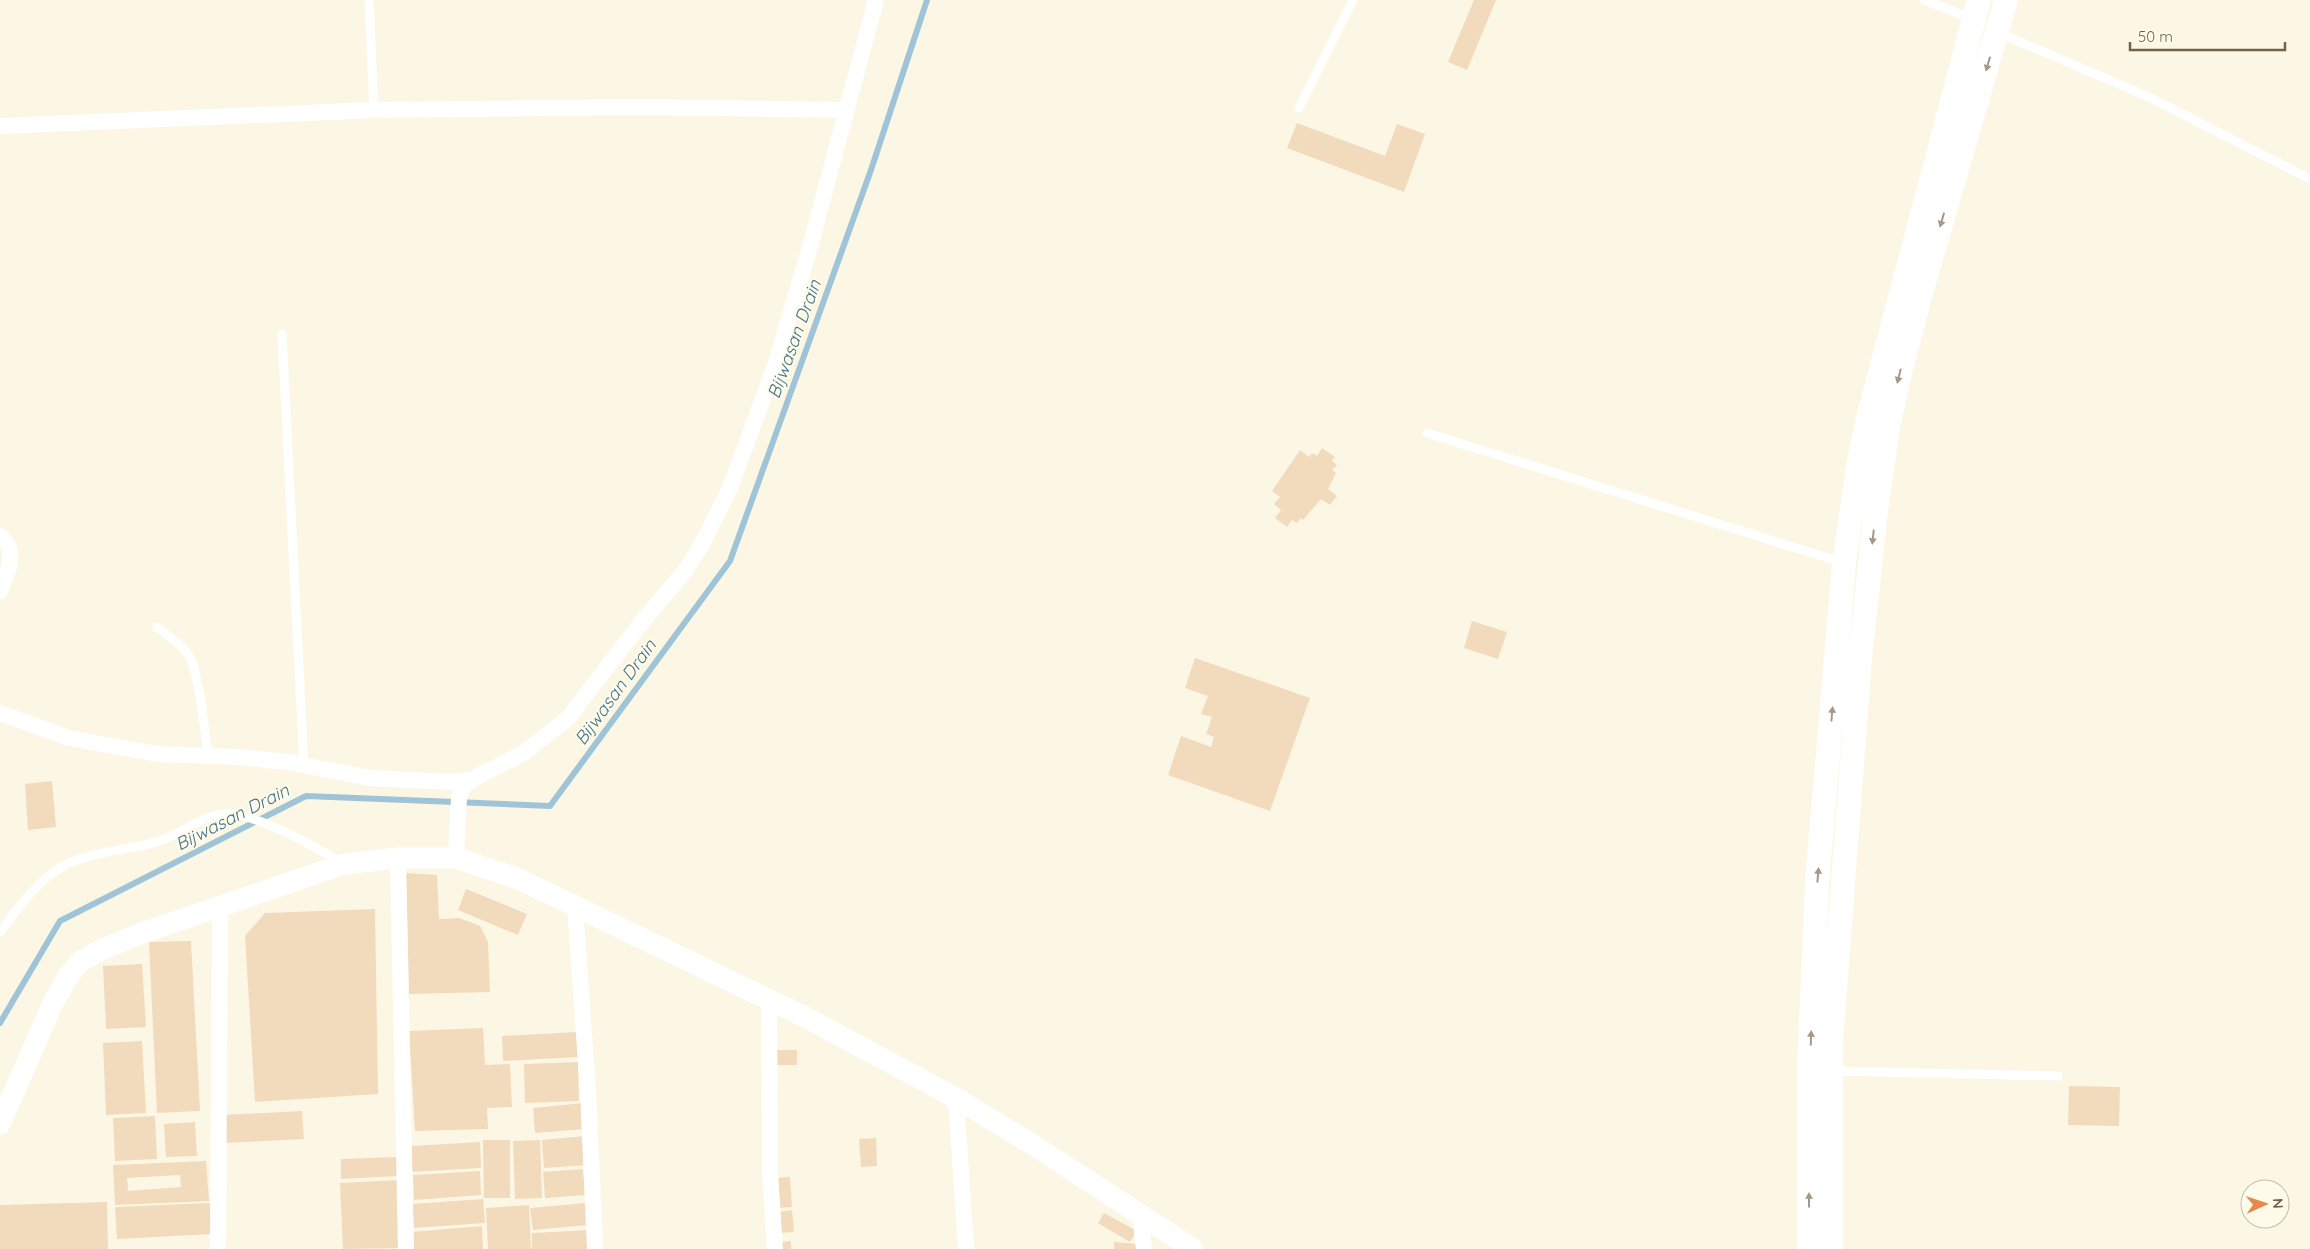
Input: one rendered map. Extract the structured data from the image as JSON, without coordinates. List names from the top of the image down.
{
  "water": ["Bijwasan Drain"],
  "scale_bar": "50 m",
  "north": "right"
}
